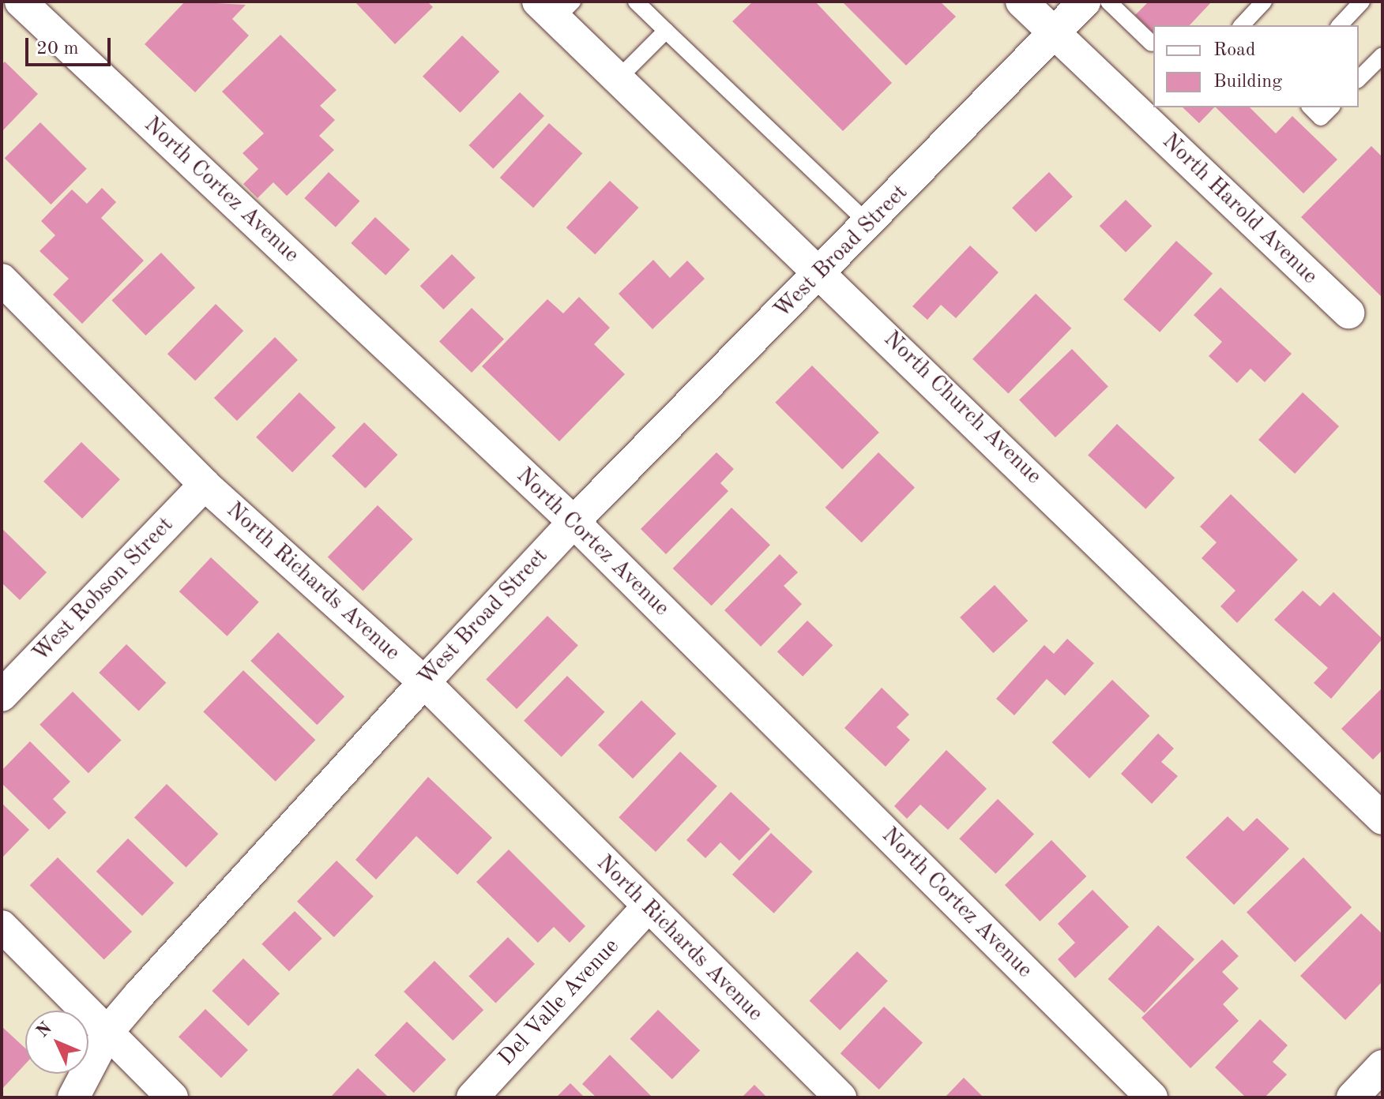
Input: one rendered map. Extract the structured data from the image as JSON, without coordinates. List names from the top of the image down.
{
  "streets": {
    "street": [
      "North Cortez Avenue",
      "North Harold Avenue",
      "West Broad Street",
      "North Church Avenue",
      "North Richards Avenue",
      "West Robson Street",
      "Del Valle Avenue"
    ]
  },
  "crossings": [
    ["North Cortez Avenue", "West Broad Street"],
    ["North Harold Avenue", "West Broad Street"],
    ["West Broad Street", "North Church Avenue"],
    ["West Broad Street", "North Richards Avenue"],
    ["North Richards Avenue", "West Robson Street"],
    ["North Richards Avenue", "Del Valle Avenue"]
  ],
  "legend": ["Road", "Building"],
  "scale_bar": "20 m",
  "north": "top left"
}
